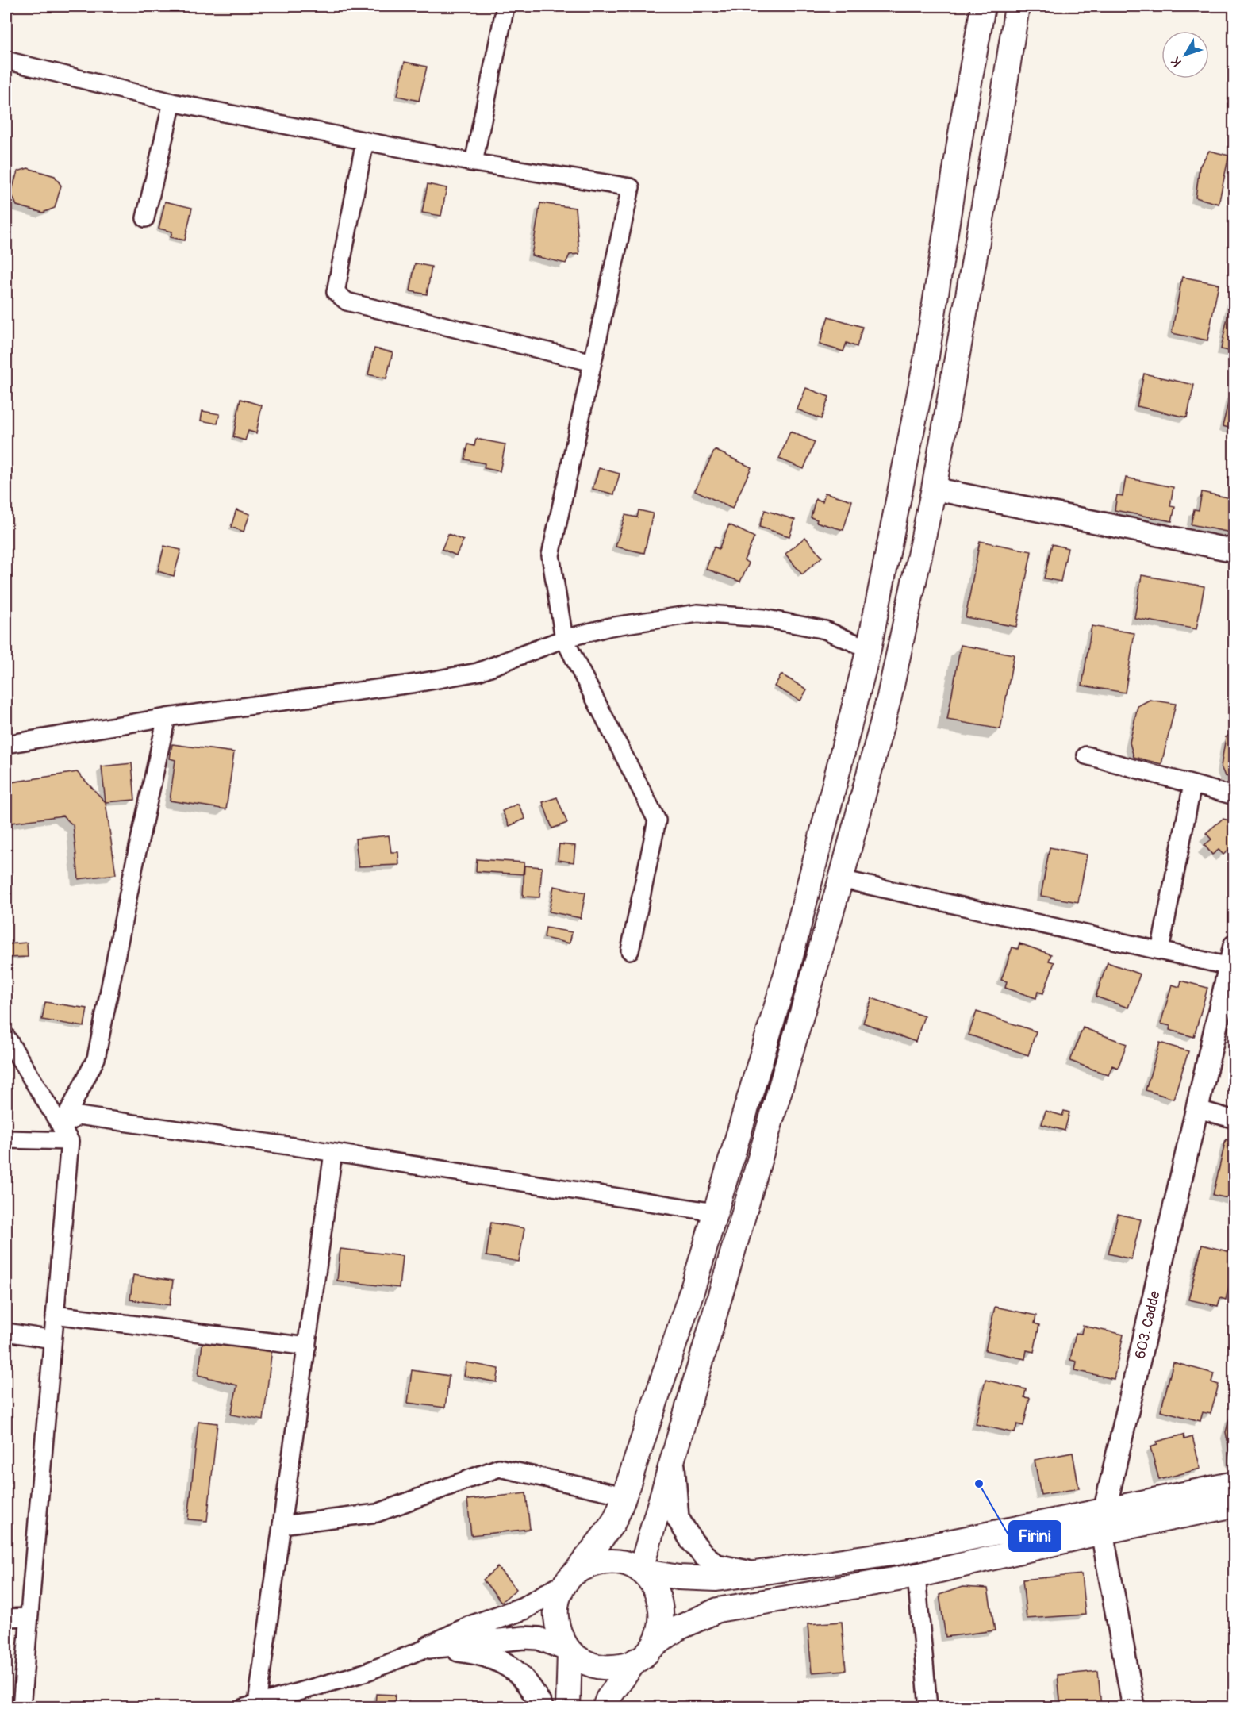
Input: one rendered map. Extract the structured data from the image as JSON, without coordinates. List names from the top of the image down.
{
  "streets": {
    "street": ["603. Cadde"]
  },
  "places": ["Firini"],
  "north": "bottom left"
}
